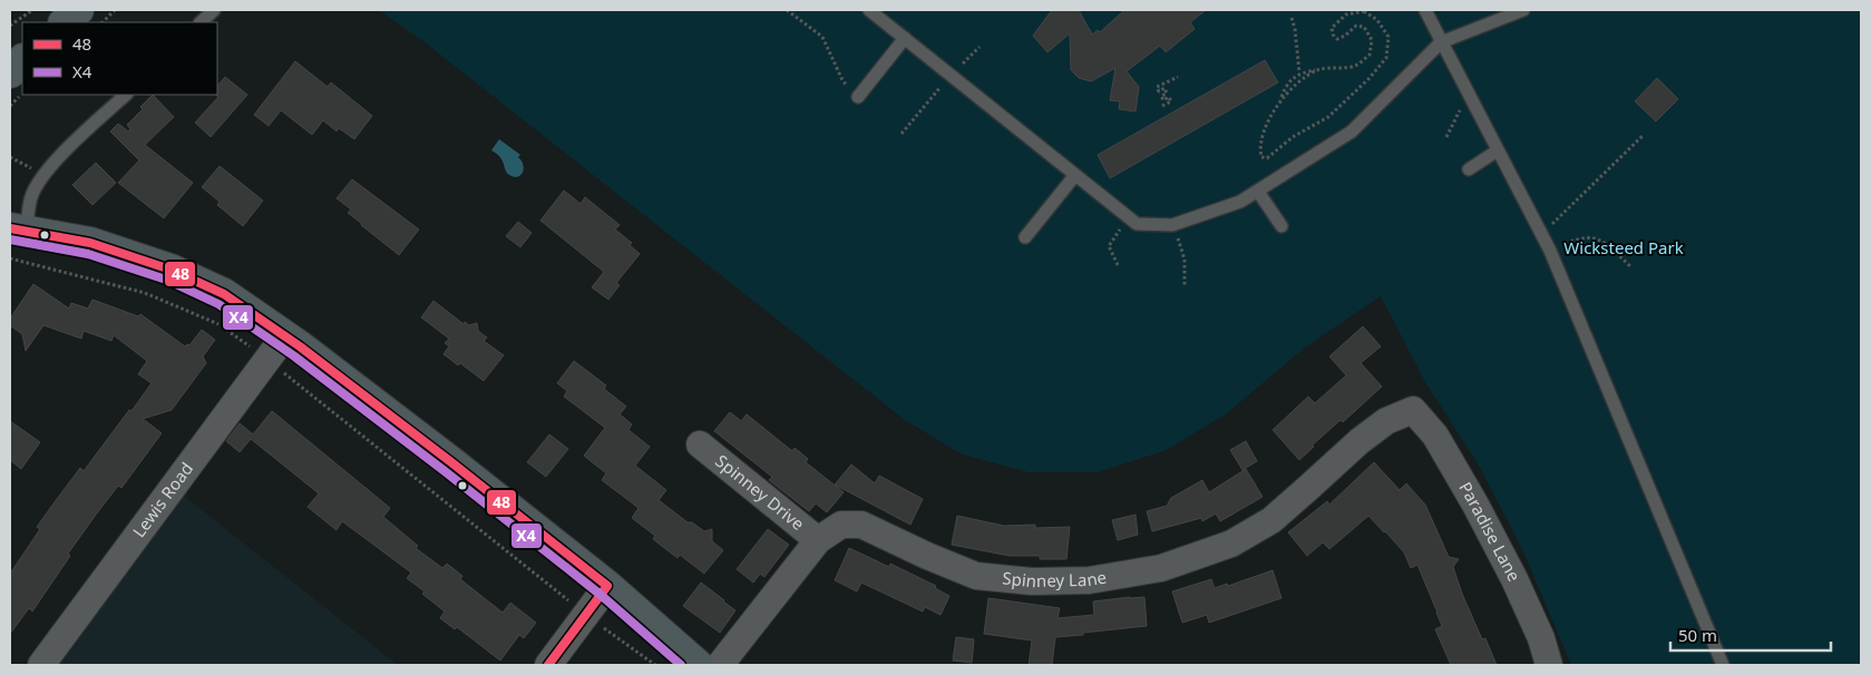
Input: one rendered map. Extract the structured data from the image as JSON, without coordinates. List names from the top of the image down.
{
  "streets": {
    "street": [
      "Spinney Drive",
      "Lewis Road",
      "Paradise Lane",
      "Spinney Lane"
    ]
  },
  "crossings": [
    ["Spinney Drive", "Spinney Lane"],
    ["Paradise Lane", "Spinney Lane"]
  ],
  "parks": ["Wicksteed Park"],
  "lines": ["transit line 48", "transit line X4"],
  "legend": ["48", "X4"],
  "scale_bar": "50 m"
}
